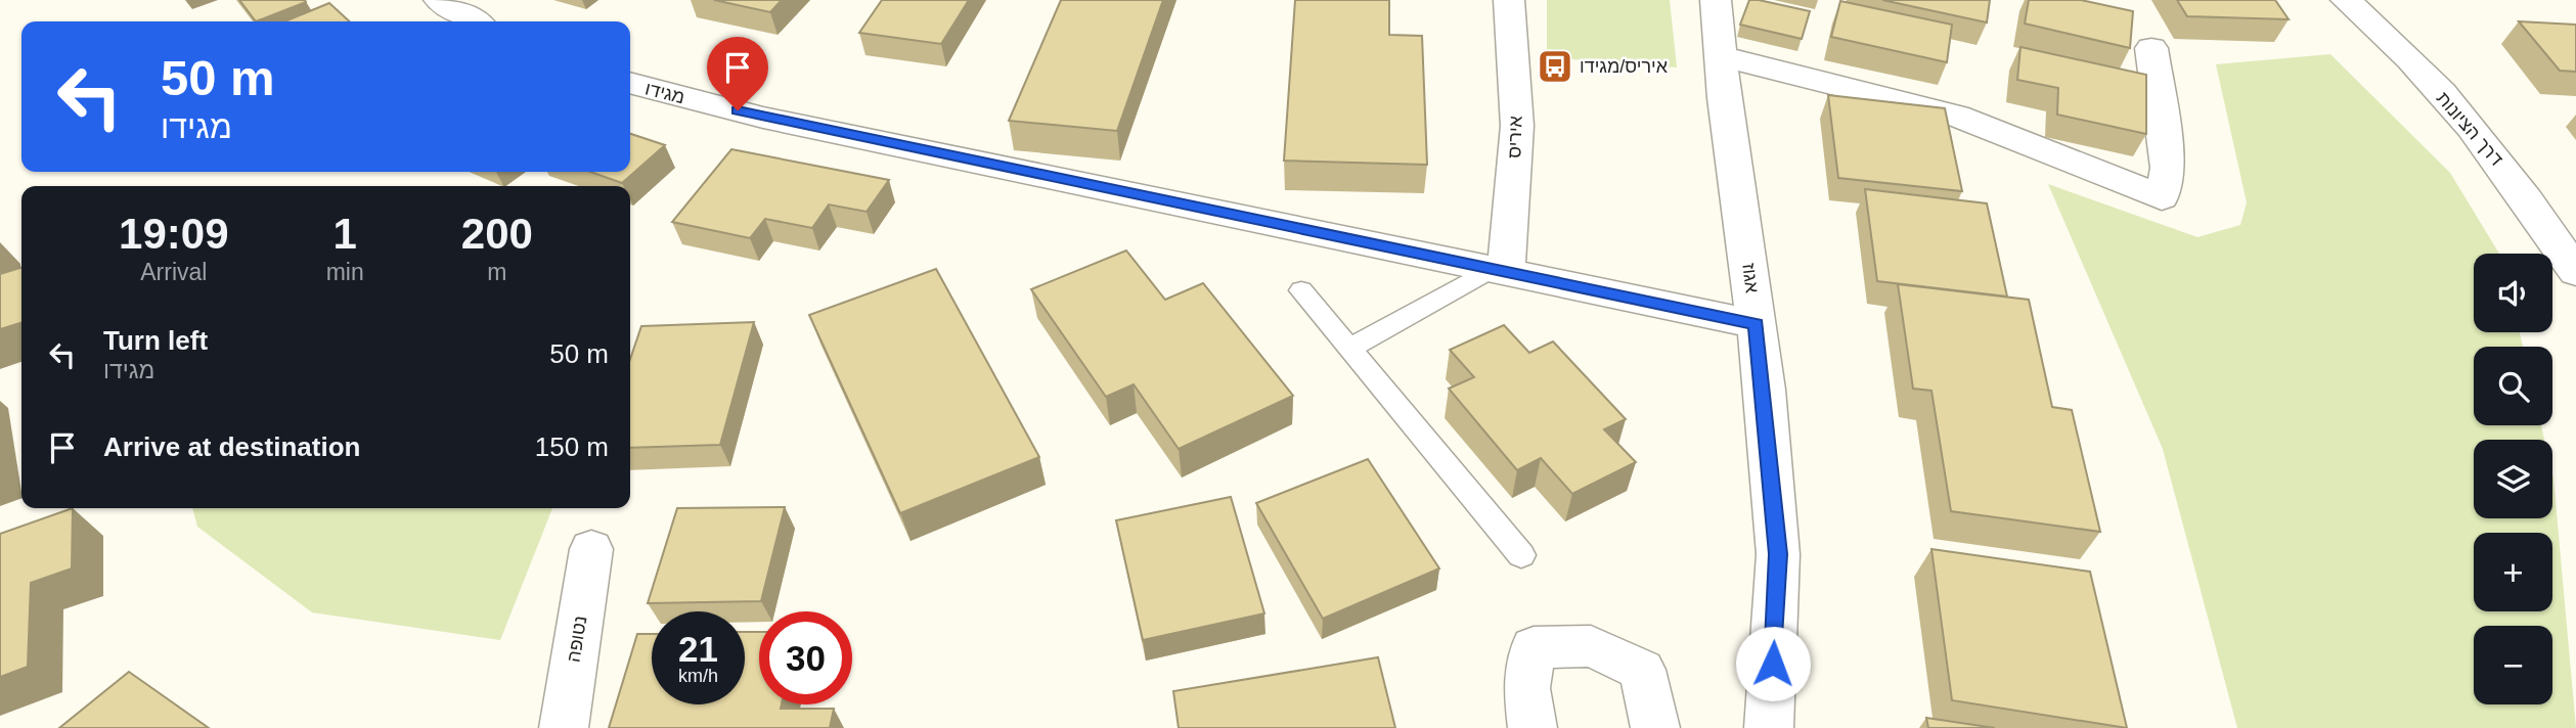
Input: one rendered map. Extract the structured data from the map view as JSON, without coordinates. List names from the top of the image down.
{
  "streets": {
    "main road": [
      "מגידו",
      "דרך הציונות",
      "איריס",
      "אגוז",
      "נטופה"
    ]
  },
  "crossings": [
    ["מגידו", "איריס"],
    ["מגידו", "אגוז"]
  ],
  "places": {
    "bus stop": ["איריס/מגידו"]
  },
  "page": {
    "turn": ["50 m", "מגידו"],
    "eta": [
      "19:09",
      "Arrival",
      "1",
      "min",
      "200",
      "m"
    ],
    "map_buttons": ["+", "−"],
    "list": [
      {
        "name": "Turn left",
        "note": "מגידו",
        "value": "50 m"
      },
      {
        "name": "Arrive at destination",
        "value": "150 m"
      }
    ],
    "speed": "21 km/h",
    "limit": "30"
  }
}
